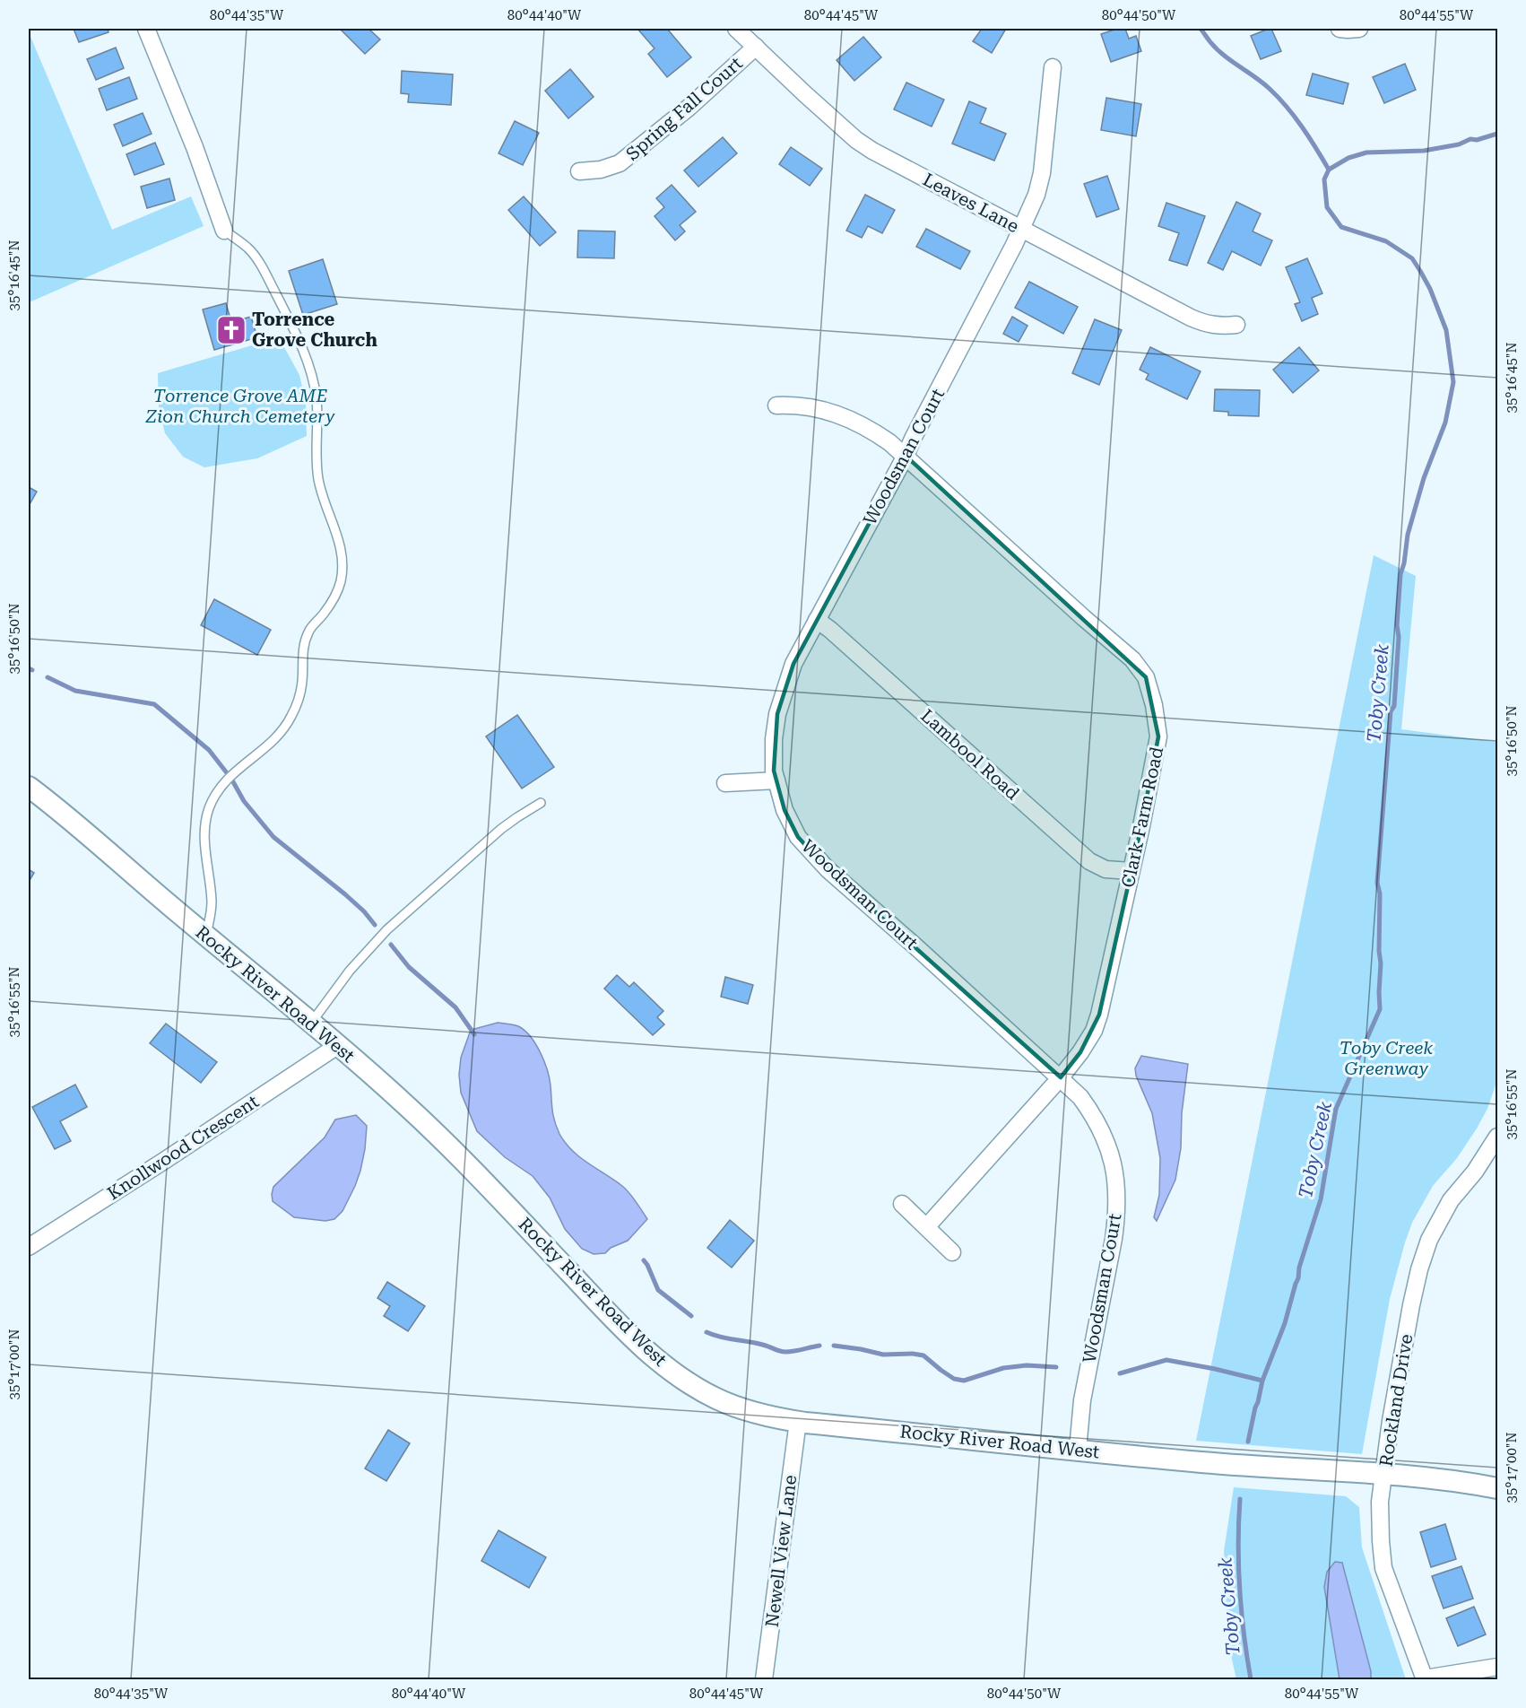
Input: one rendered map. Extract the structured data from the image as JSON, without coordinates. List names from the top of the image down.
{
  "streets": {
    "street": [
      "Spring Fall Court",
      "Leaves Lane",
      "Woodsman Court",
      "Lambool Road",
      "Clark Farm Road",
      "Rocky River Road West",
      "Knollwood Crescent",
      "Rockland Drive",
      "Newell View Lane"
    ]
  },
  "crossings": [
    ["Spring Fall Court", "Leaves Lane"],
    ["Leaves Lane", "Woodsman Court"],
    ["Woodsman Court", "Lambool Road"],
    ["Woodsman Court", "Clark Farm Road"],
    ["Woodsman Court", "Rocky River Road West"],
    ["Lambool Road", "Clark Farm Road"],
    ["Rocky River Road West", "Knollwood Crescent"],
    ["Rocky River Road West", "Rockland Drive"],
    ["Rocky River Road West", "Newell View Lane"]
  ],
  "water": ["Toby Creek"],
  "parks": ["Torrence Grove AME Zion Church Cemetery", "Toby Creek Greenway"],
  "places": {
    "church": ["Torrence Grove Church"]
  },
  "coordinates": [
    "80°44'35\"W",
    "80°44'40\"W",
    "80°44'45\"W",
    "80°44'50\"W",
    "80°44'55\"W",
    "35°16'45\"N",
    "35°16'50\"N",
    "35°16'55\"N",
    "35°17'00\"N"
  ]
}
